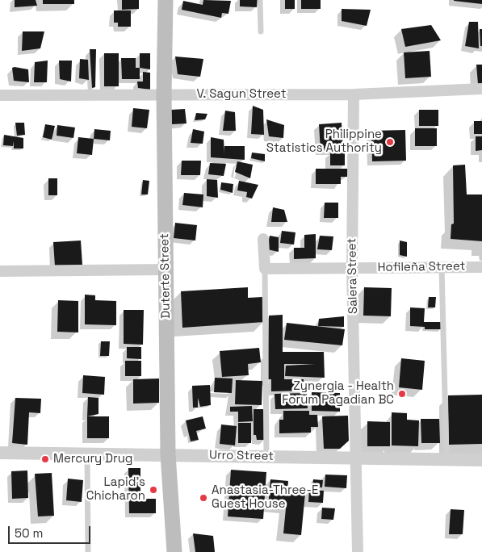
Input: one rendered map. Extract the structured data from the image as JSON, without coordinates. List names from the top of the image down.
{
  "streets": {
    "main road": ["Duterte Street"],
    "street": [
      "V. Sagun Street",
      "Hofileña Street",
      "Salera Street",
      "Urro Street"
    ]
  },
  "crossings": [
    ["V. Sagun Street", "Duterte Street"],
    ["V. Sagun Street", "Salera Street"],
    ["Hofileña Street", "Salera Street"],
    ["Duterte Street", "Urro Street"],
    ["Salera Street", "Urro Street"]
  ],
  "places": [
    "Philippine Statistics Authority",
    "Zynergia - Health Forum Pagadian BC",
    "Mercury Drug",
    "Lapid's Chicharon",
    "Anastasia-Three-E Guest House"
  ],
  "scale_bar": "50 m"
}
